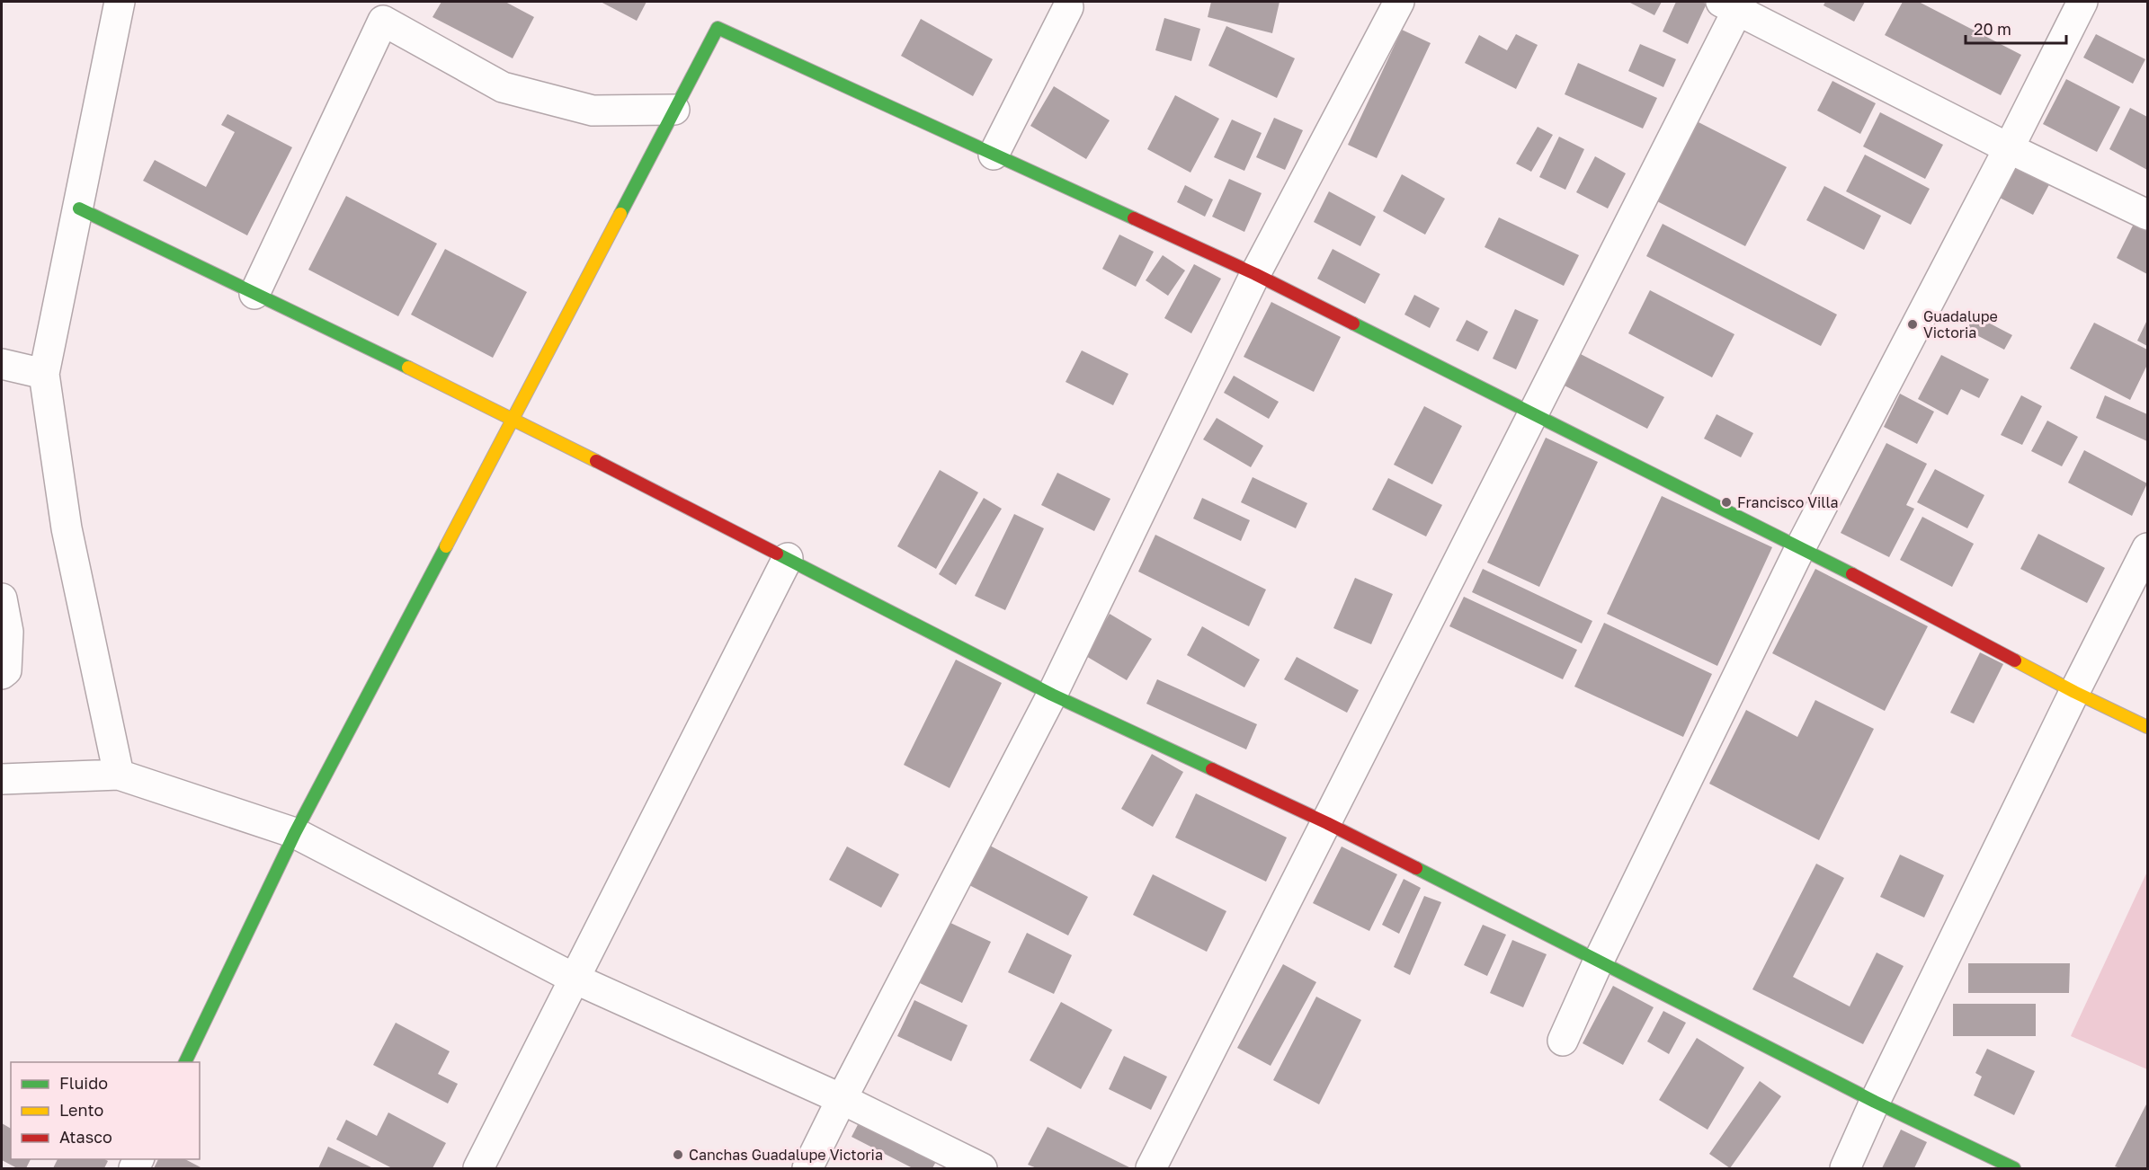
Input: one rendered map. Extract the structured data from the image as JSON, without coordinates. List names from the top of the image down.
{
  "places": ["Guadalupe Victoria", "Francisco Villa", "Canchas Guadalupe Victoria"],
  "legend": ["Fluido", "Lento", "Atasco"],
  "scale_bar": "20 m"
}
